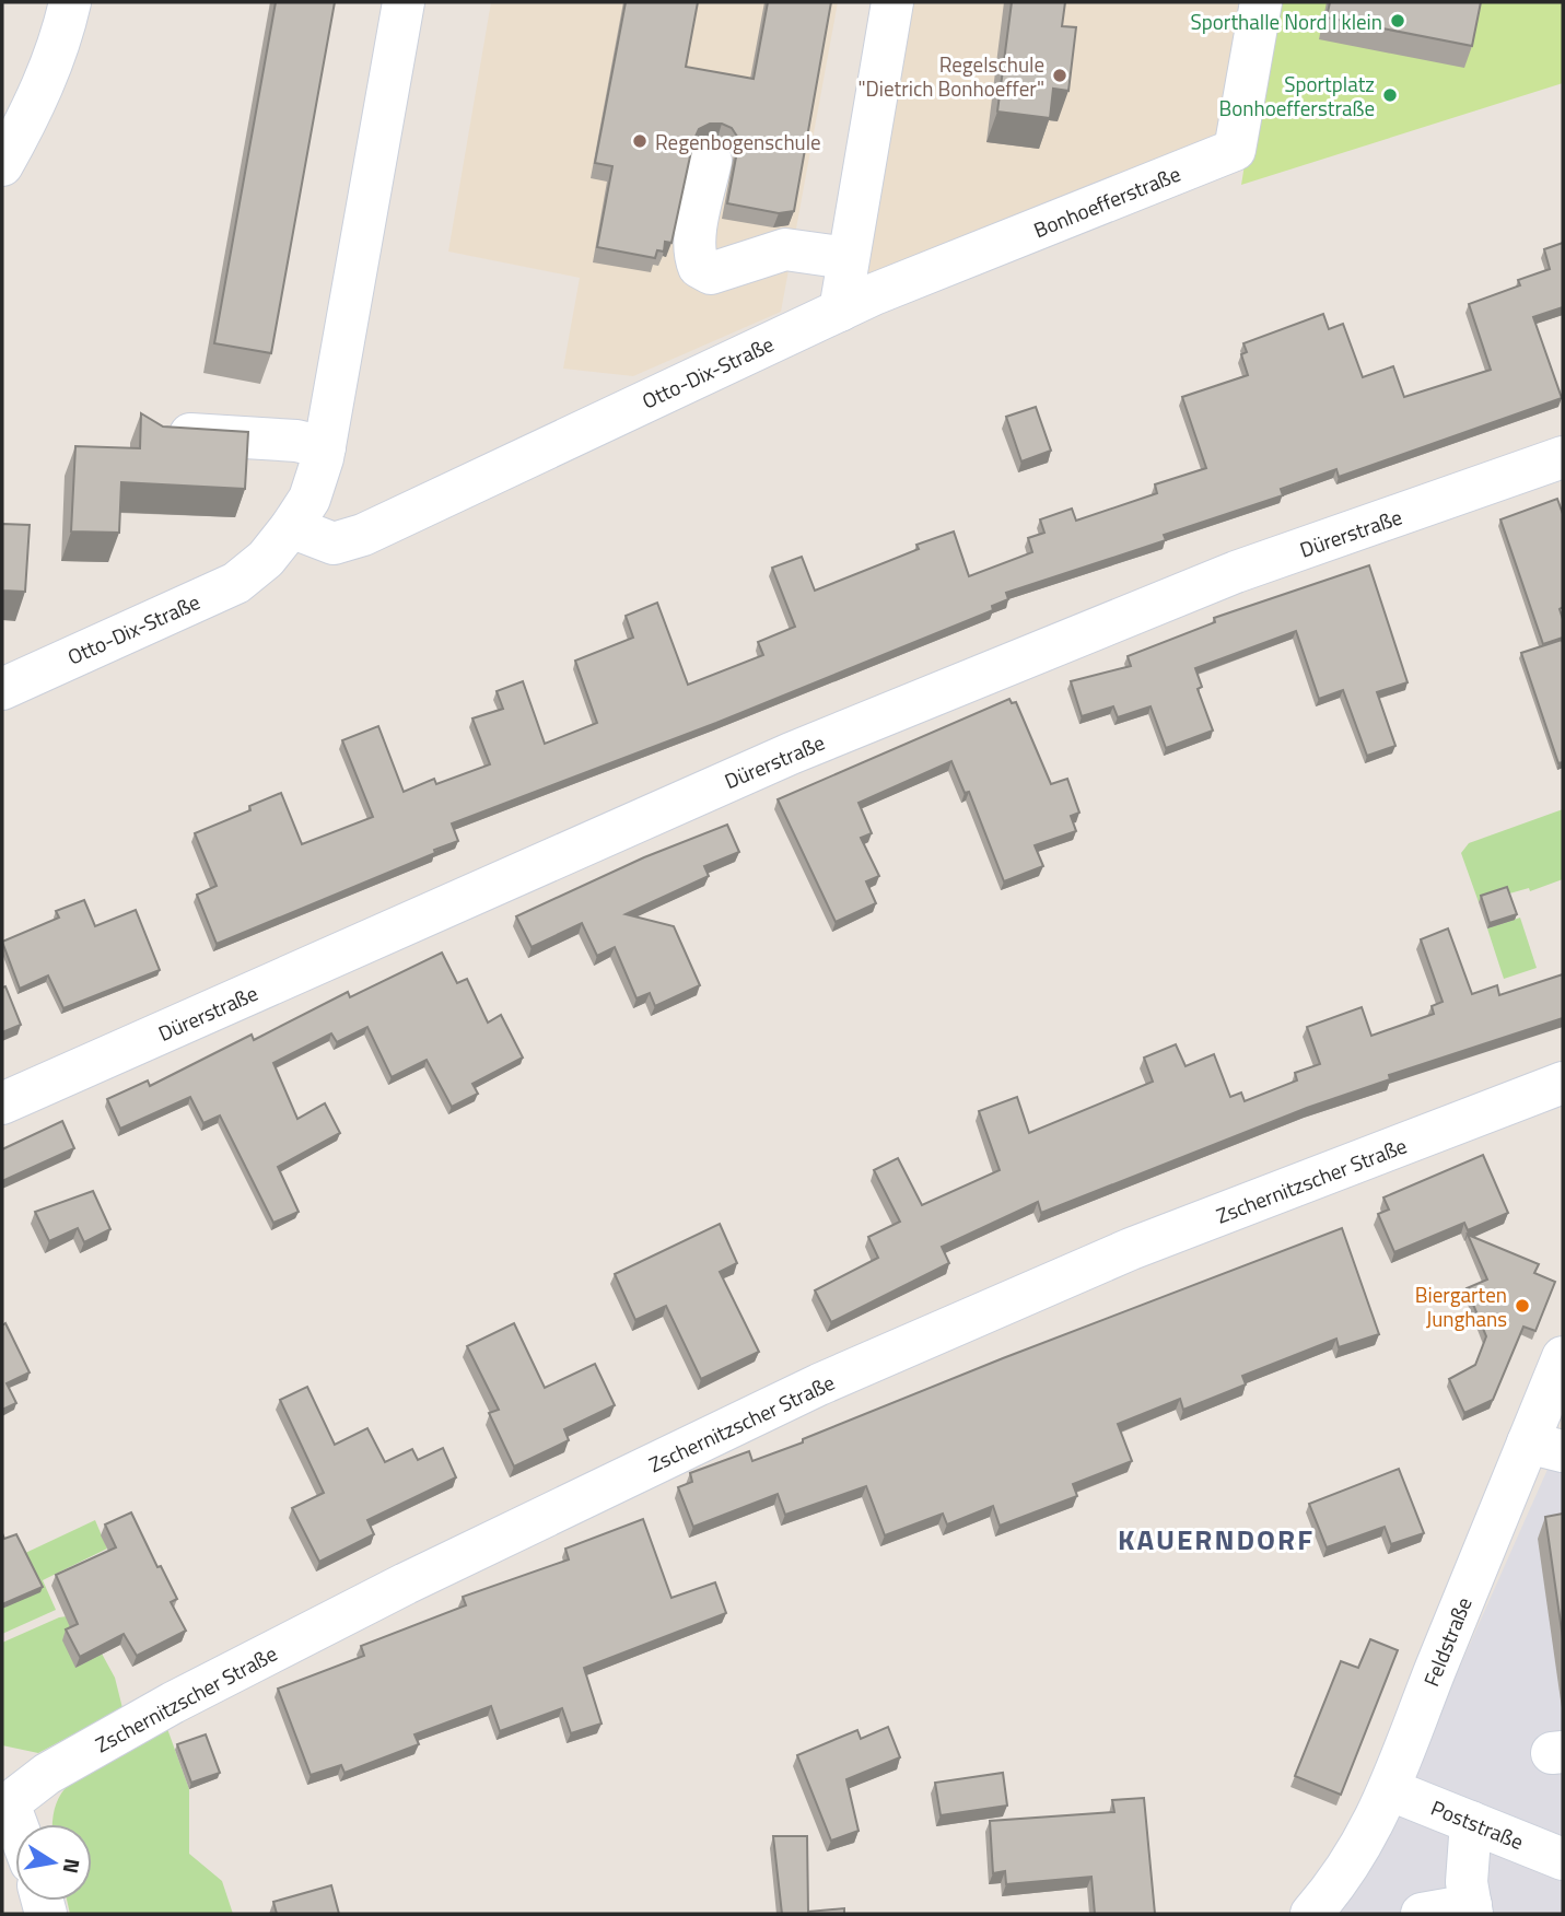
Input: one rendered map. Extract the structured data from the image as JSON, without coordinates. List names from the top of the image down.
{
  "streets": {
    "street": [
      "Bonhoefferstraße",
      "Otto-Dix-Straße",
      "Dürerstraße",
      "Zschernitzscher Straße",
      "Feldstraße",
      "Poststraße"
    ]
  },
  "crossings": [
    ["Bonhoefferstraße", "Otto-Dix-Straße"],
    ["Feldstraße", "Poststraße"]
  ],
  "districts": ["KAUERNDORF"],
  "places": [
    "Sporthalle Nord I klein",
    "Regelschule \"Dietrich Bonhoeffer\"",
    "Sportplatz Bonhoefferstraße",
    "Regenbogenschule",
    "Biergarten Junghans"
  ],
  "north": "right"
}
